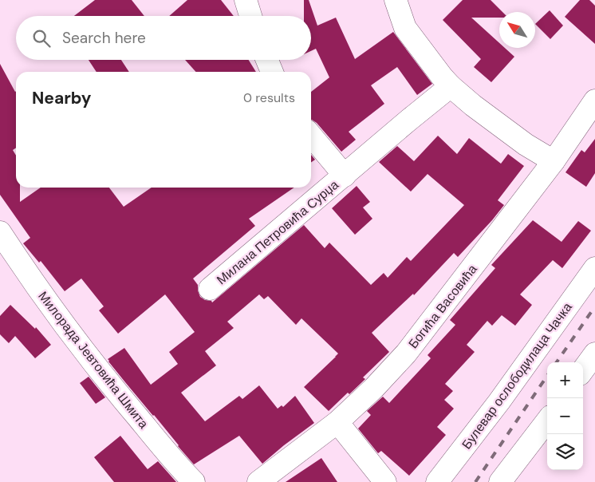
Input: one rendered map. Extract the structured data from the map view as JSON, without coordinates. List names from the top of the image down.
{
  "streets": {
    "street": [
      "Милана Петровића Сурџа",
      "Богића Васовића",
      "Милорада Јевтовића Шмита",
      "Булевар ослободилаца Чачка"
    ]
  },
  "north": "top left",
  "page": {
    "search": "Search here",
    "heading": ["Nearby", "0 results"],
    "map_buttons": ["+", "−"]
  }
}
